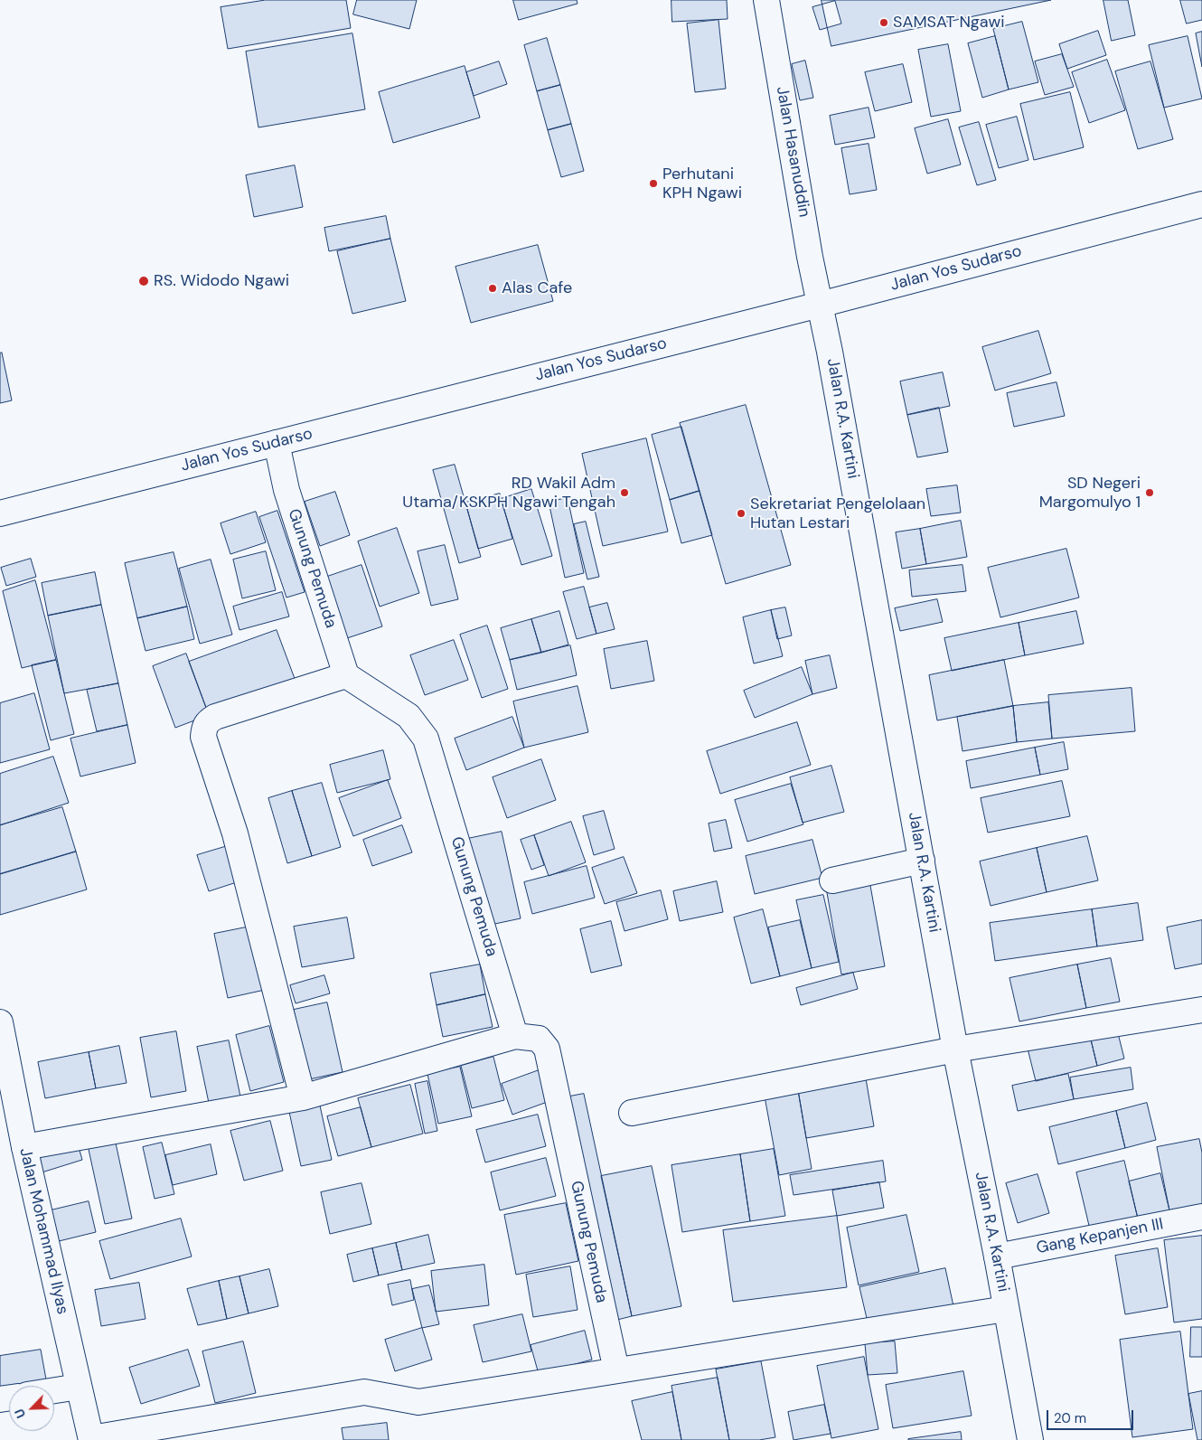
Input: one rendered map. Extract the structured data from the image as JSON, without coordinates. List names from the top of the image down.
{
  "streets": {
    "street": [
      "Jalan Hasanuddin",
      "Jalan Yos Sudarso",
      "Jalan R.A. Kartini",
      "Gunung Pemuda",
      "Jalan Mohammad Ilyas",
      "Gang Kepanjen III"
    ]
  },
  "crossings": [
    ["Jalan Hasanuddin", "Jalan Yos Sudarso"],
    ["Jalan Hasanuddin", "Jalan R.A. Kartini"],
    ["Jalan Yos Sudarso", "Jalan R.A. Kartini"],
    ["Jalan Yos Sudarso", "Gunung Pemuda"],
    ["Jalan R.A. Kartini", "Gang Kepanjen III"]
  ],
  "places": [
    "SAMSAT Ngawi",
    "Perhutani KPH Ngawi",
    "RS. Widodo Ngawi",
    "Alas Cafe",
    "RD Wakil Adm Utama/KSKPH Ngawi Tengah",
    "SD Negeri Margomulyo 1",
    "Sekretariat Pengelolaan Hutan Lestari"
  ],
  "scale_bar": "20 m",
  "north": "bottom left"
}
